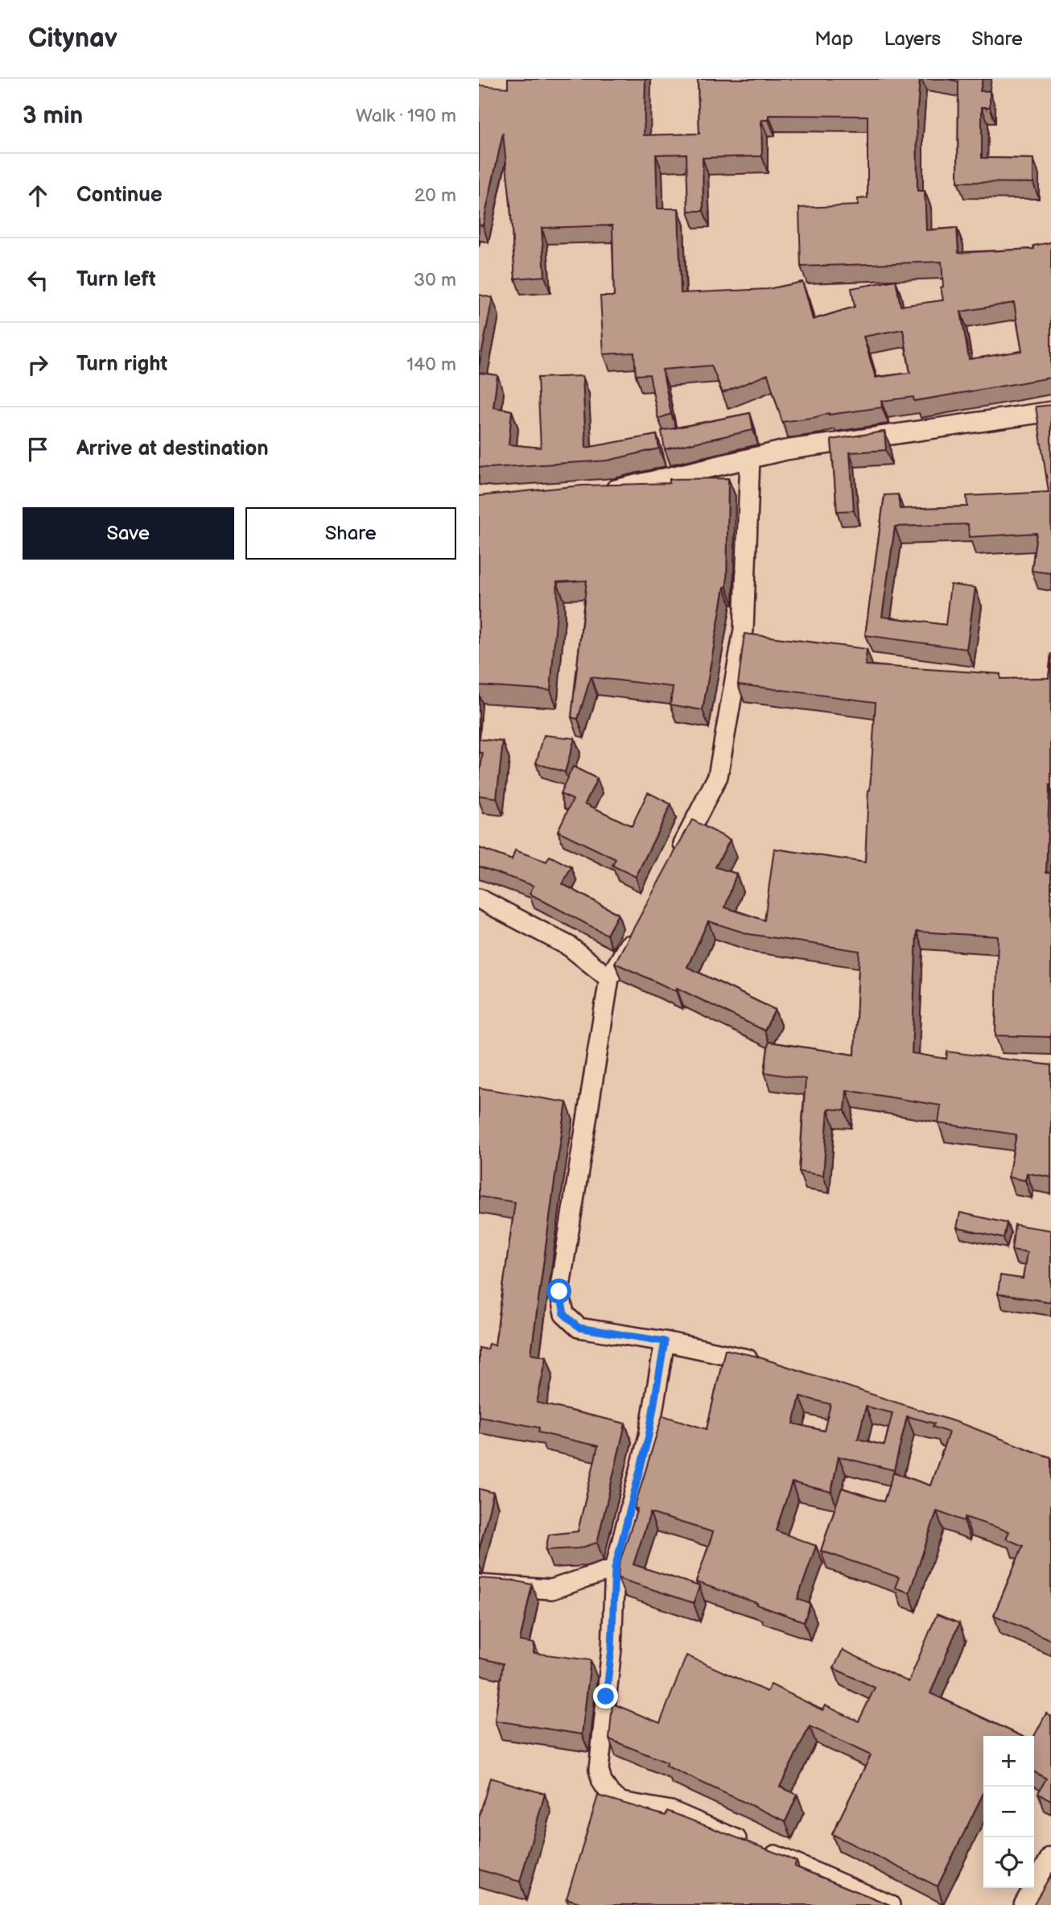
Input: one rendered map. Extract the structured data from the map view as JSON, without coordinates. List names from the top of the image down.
{
  "page": {
    "header": "Citynav",
    "nav": ["Map", "Layers", "Share"],
    "heading": ["3 min", "Walk · 190 m"],
    "list": [
      ["Continue", "20 m"],
      ["Turn left", "30 m"],
      ["Turn right", "140 m"],
      "Arrive at destination"
    ],
    "buttons": ["Save", "Share"],
    "map_buttons": ["+", "−"]
  }
}
